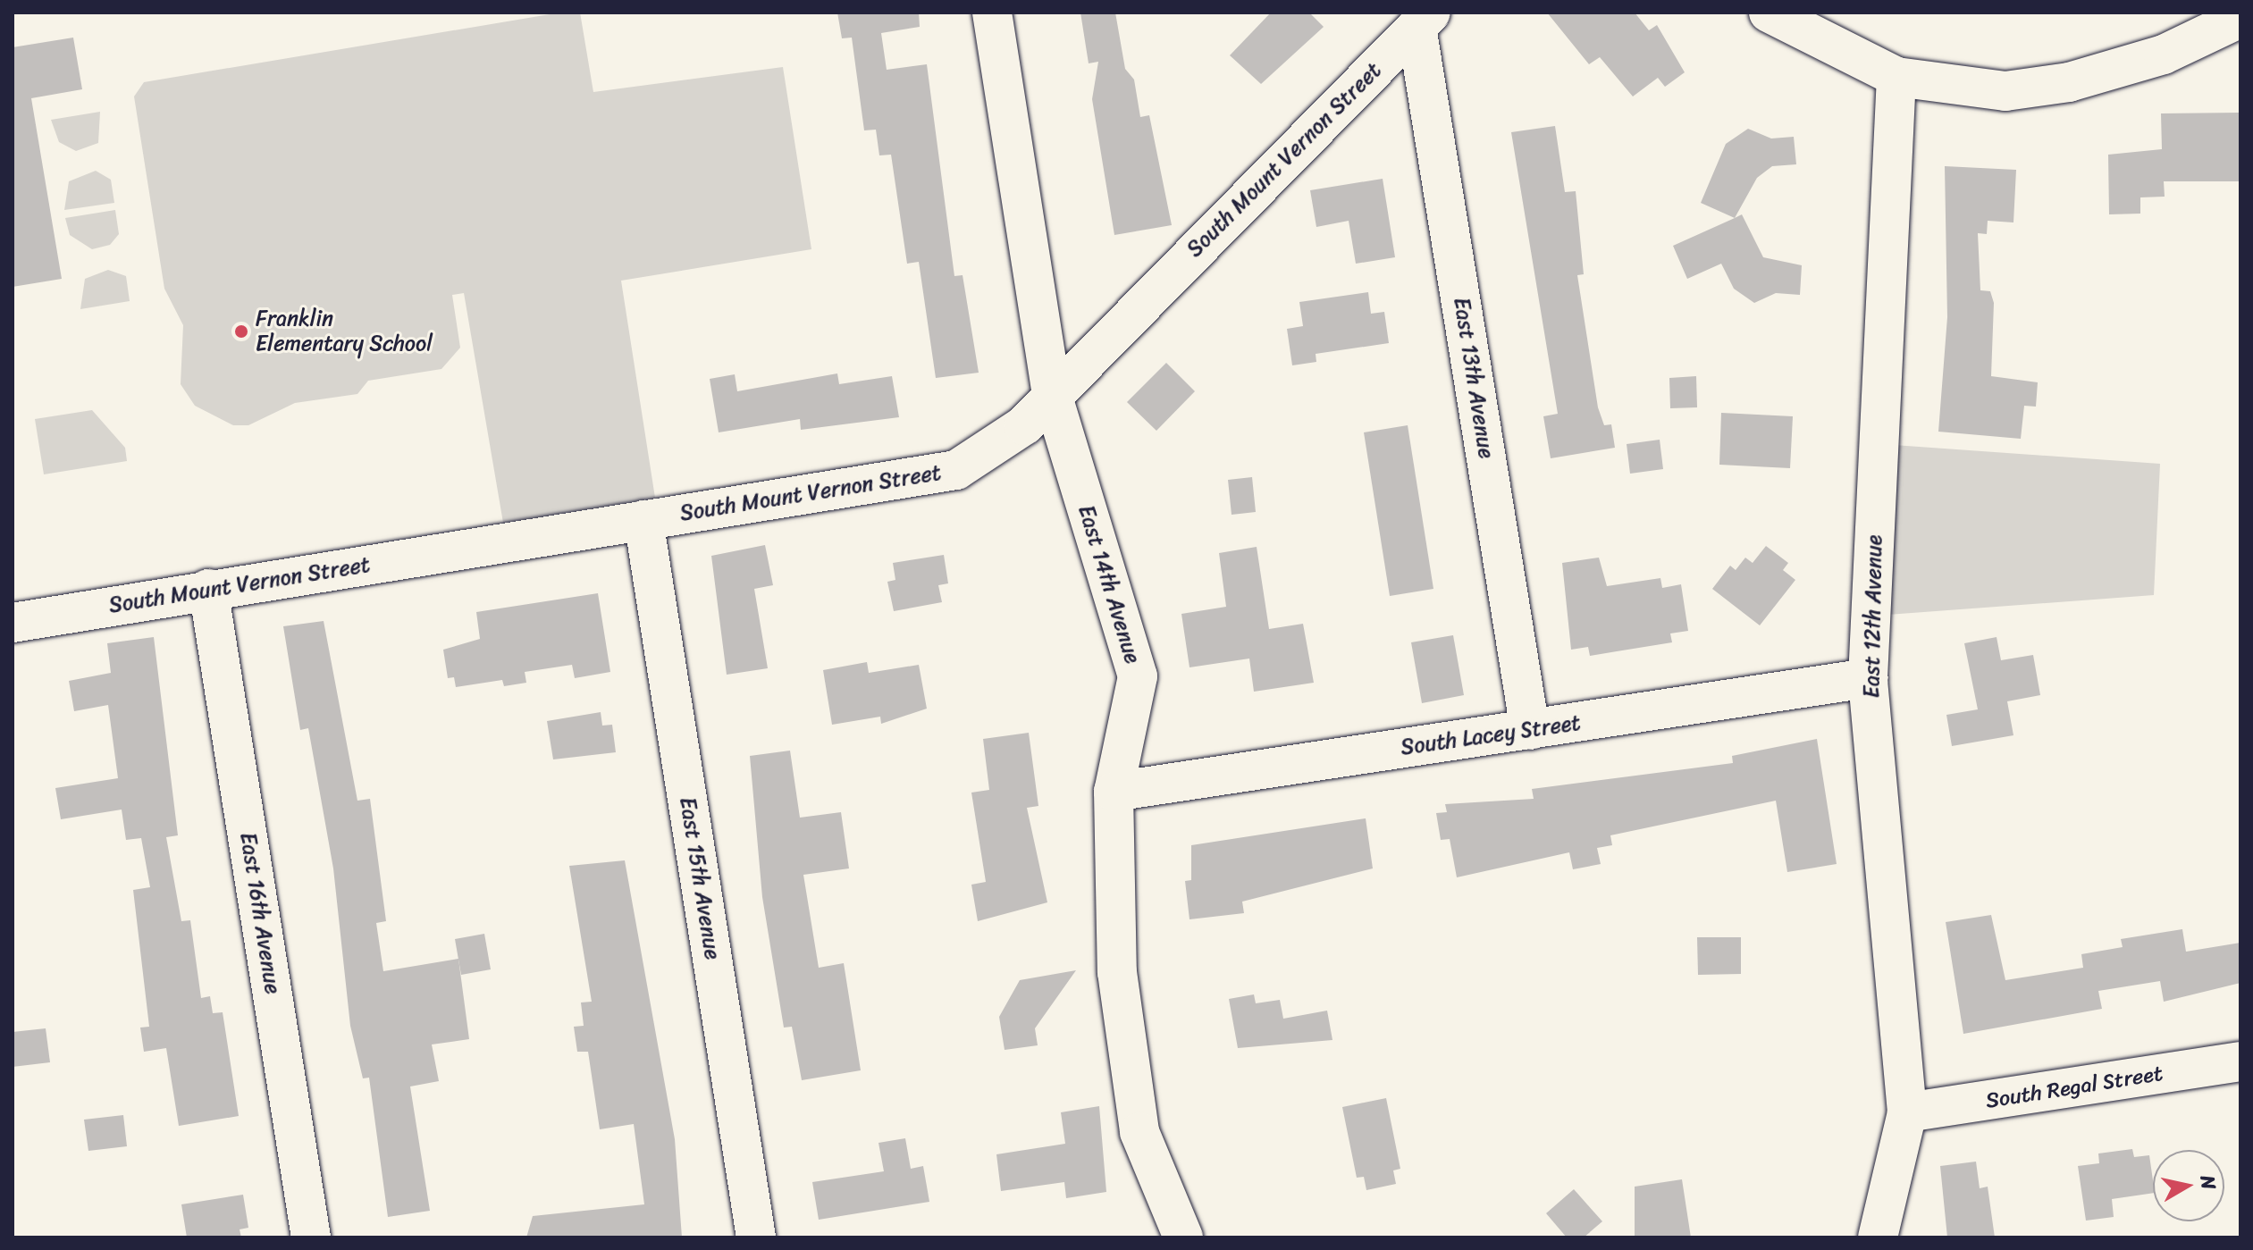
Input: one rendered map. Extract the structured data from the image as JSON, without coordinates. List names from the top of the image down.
{
  "streets": {
    "street": [
      "South Mount Vernon Street",
      "East 13th Avenue",
      "East 14th Avenue",
      "East 12th Avenue",
      "South Lacey Street",
      "East 15th Avenue",
      "East 16th Avenue",
      "South Regal Street"
    ]
  },
  "crossings": [
    ["South Mount Vernon Street", "East 13th Avenue"],
    ["South Mount Vernon Street", "East 14th Avenue"],
    ["South Mount Vernon Street", "East 15th Avenue"],
    ["South Mount Vernon Street", "East 16th Avenue"],
    ["East 13th Avenue", "South Lacey Street"],
    ["East 14th Avenue", "South Lacey Street"],
    ["East 12th Avenue", "South Lacey Street"],
    ["East 12th Avenue", "South Regal Street"]
  ],
  "places": ["Franklin Elementary School"],
  "north": "right"
}
